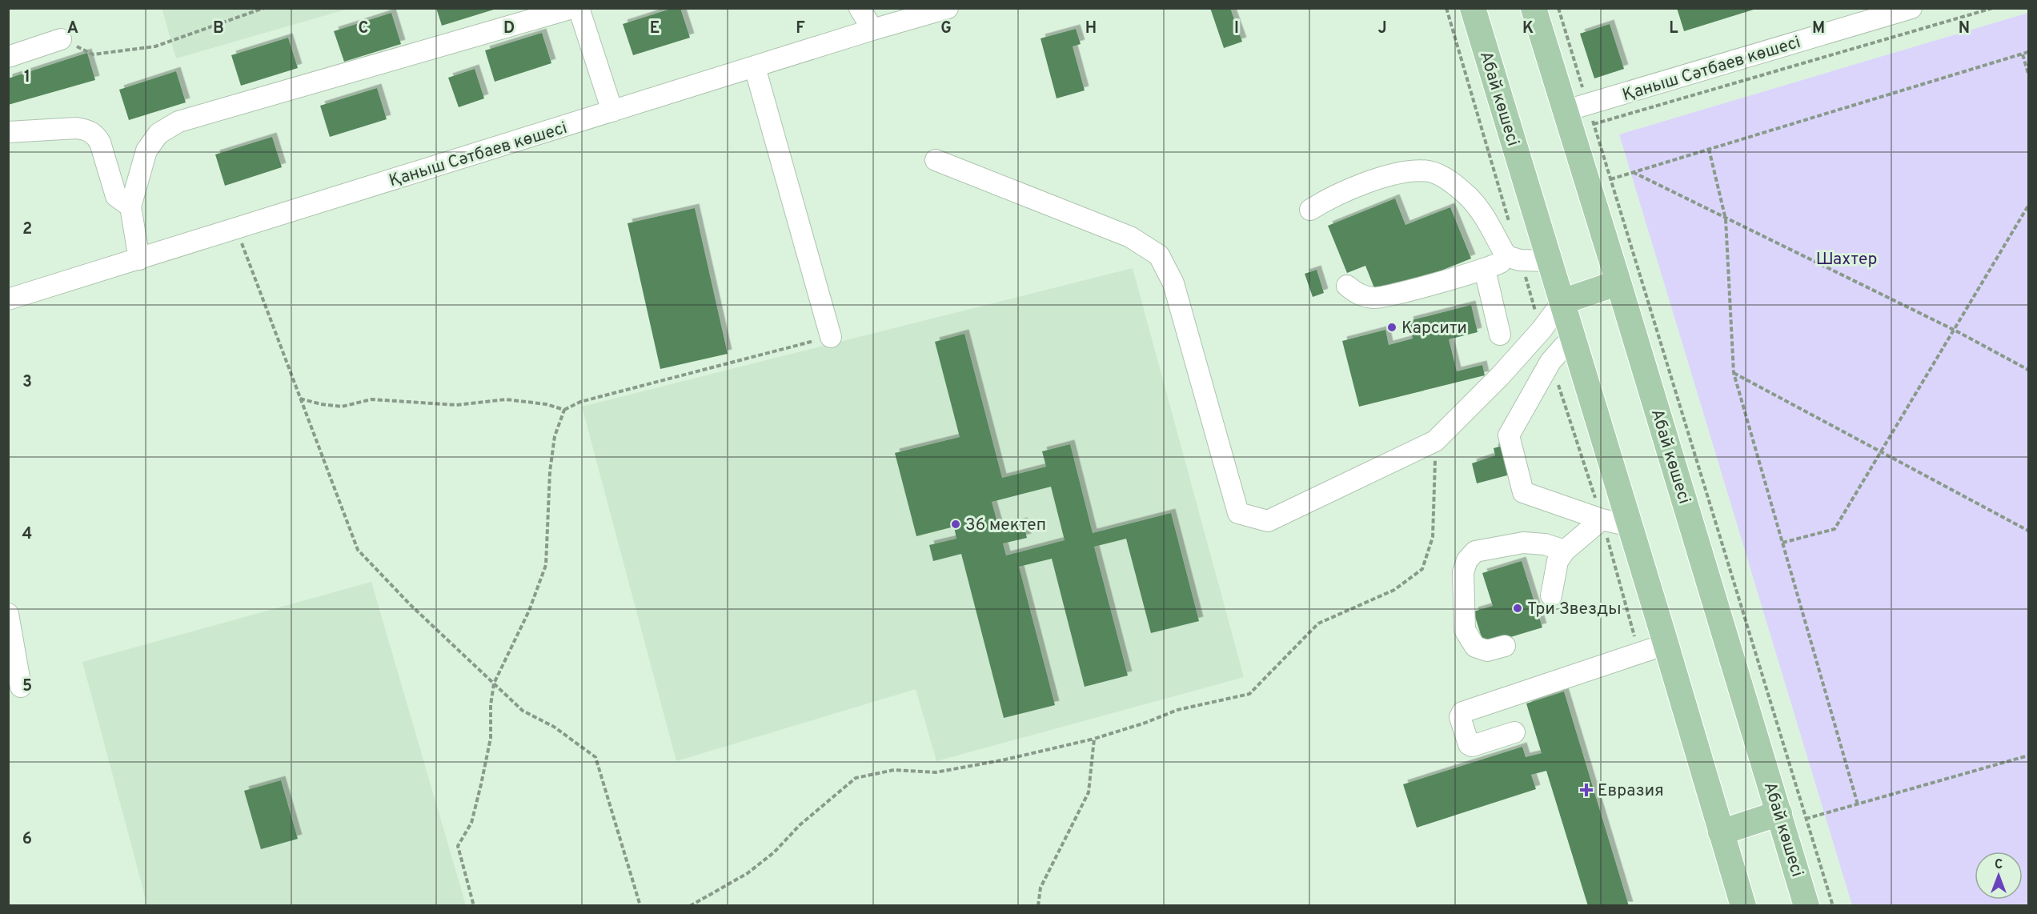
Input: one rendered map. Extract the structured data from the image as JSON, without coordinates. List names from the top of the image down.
{
  "streets": {
    "main road": ["Абай көшесі"],
    "street": ["Қаныш Сәтбаев көшесі"]
  },
  "crossings": [
    ["Қаныш Сәтбаев көшесі", "Абай көшесі"]
  ],
  "parks": ["Шахтер"],
  "places": {
    "other": ["Карсити", "36 мектеп", "Три Звезды"],
    "health": ["Евразия"]
  },
  "north": "top",
  "grid": {
    "columns": [
      "A",
      "B",
      "C",
      "D",
      "E",
      "F",
      "G",
      "H",
      "I",
      "J",
      "K",
      "L",
      "M",
      "N"
    ],
    "rows": [
      "1",
      "2",
      "3",
      "4",
      "5",
      "6"
    ]
  }
}
